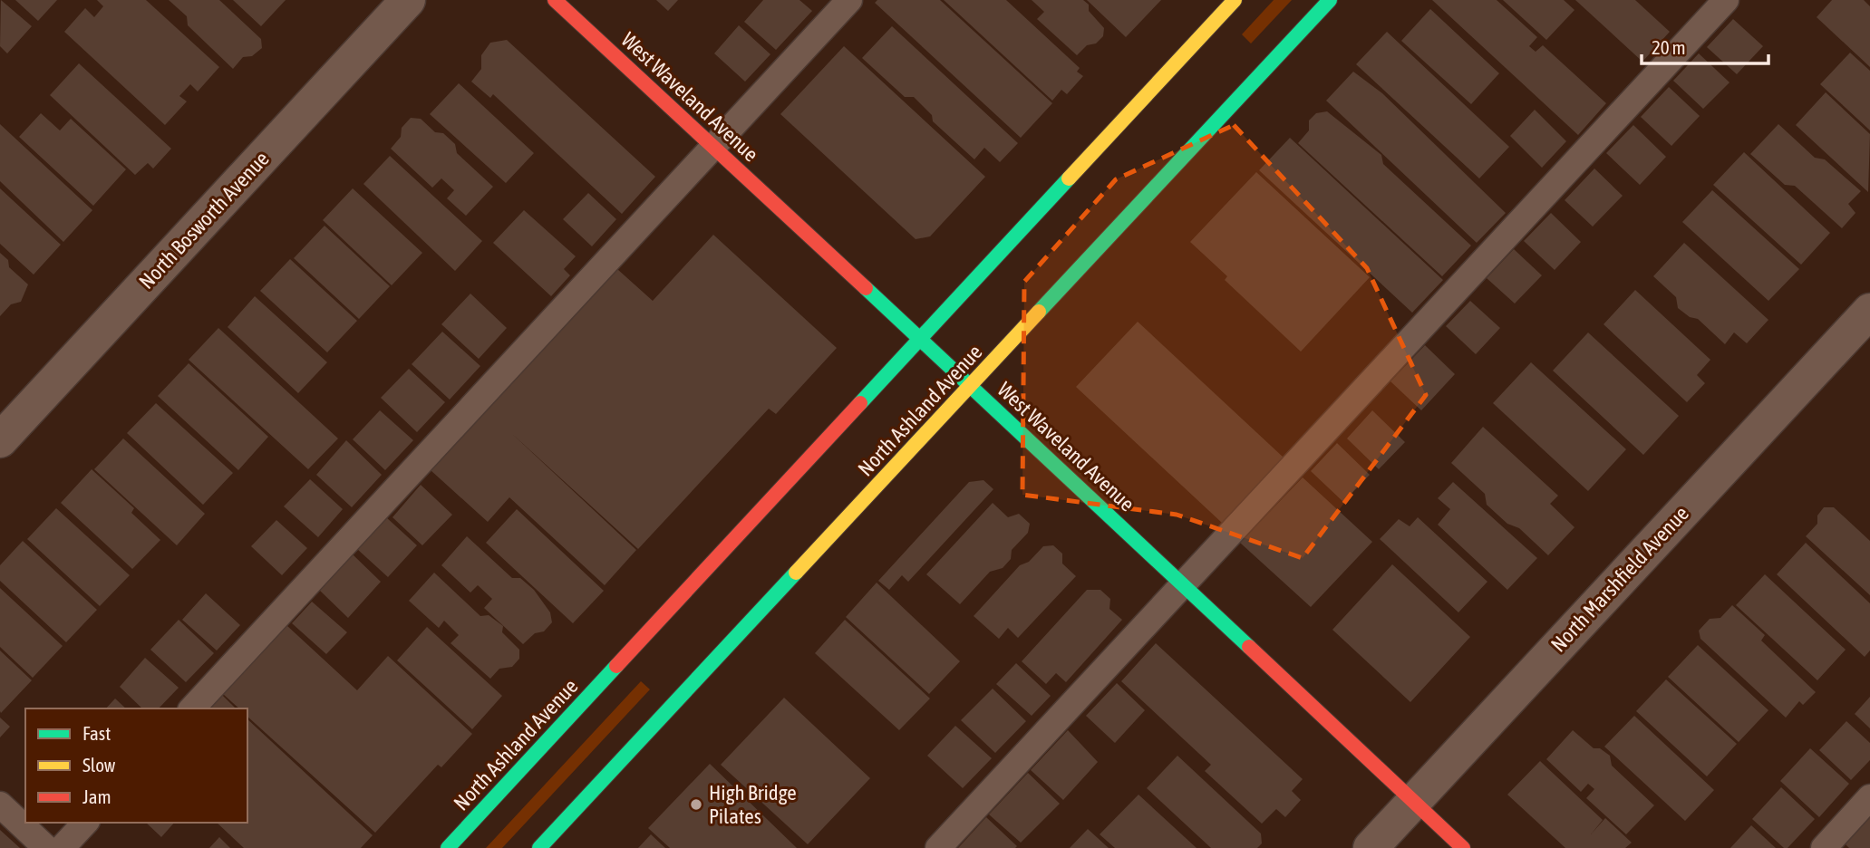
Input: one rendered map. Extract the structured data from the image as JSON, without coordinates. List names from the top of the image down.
{
  "streets": {
    "main road": ["West Waveland Avenue", "North Ashland Avenue"],
    "street": ["North Bosworth Avenue", "North Marshfield Avenue"]
  },
  "crossings": [
    ["West Waveland Avenue", "North Ashland Avenue"],
    ["West Waveland Avenue", "North Marshfield Avenue"]
  ],
  "places": ["High Bridge Pilates"],
  "legend": ["Fast", "Slow", "Jam"],
  "scale_bar": "20 m"
}
